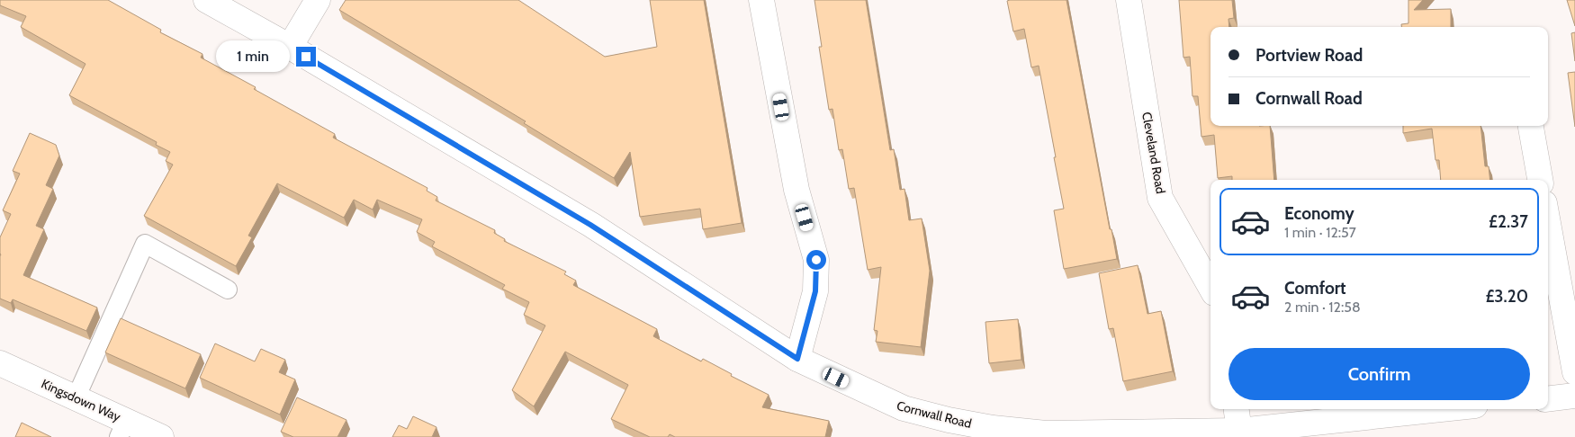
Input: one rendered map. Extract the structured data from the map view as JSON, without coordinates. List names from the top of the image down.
{
  "streets": {
    "street": ["Cleveland Road", "Kingsdown Way", "Cornwall Road"]
  },
  "page": {
    "banner": ["Portview Road", "Cornwall Road"],
    "bubble": "1 min",
    "list": [
      {
        "name": "Economy",
        "note": "1 min · 12:57",
        "value": "£2.37"
      },
      {
        "name": "Comfort",
        "note": "2 min · 12:58",
        "value": "£3.20"
      }
    ],
    "buttons": "Confirm"
  }
}
